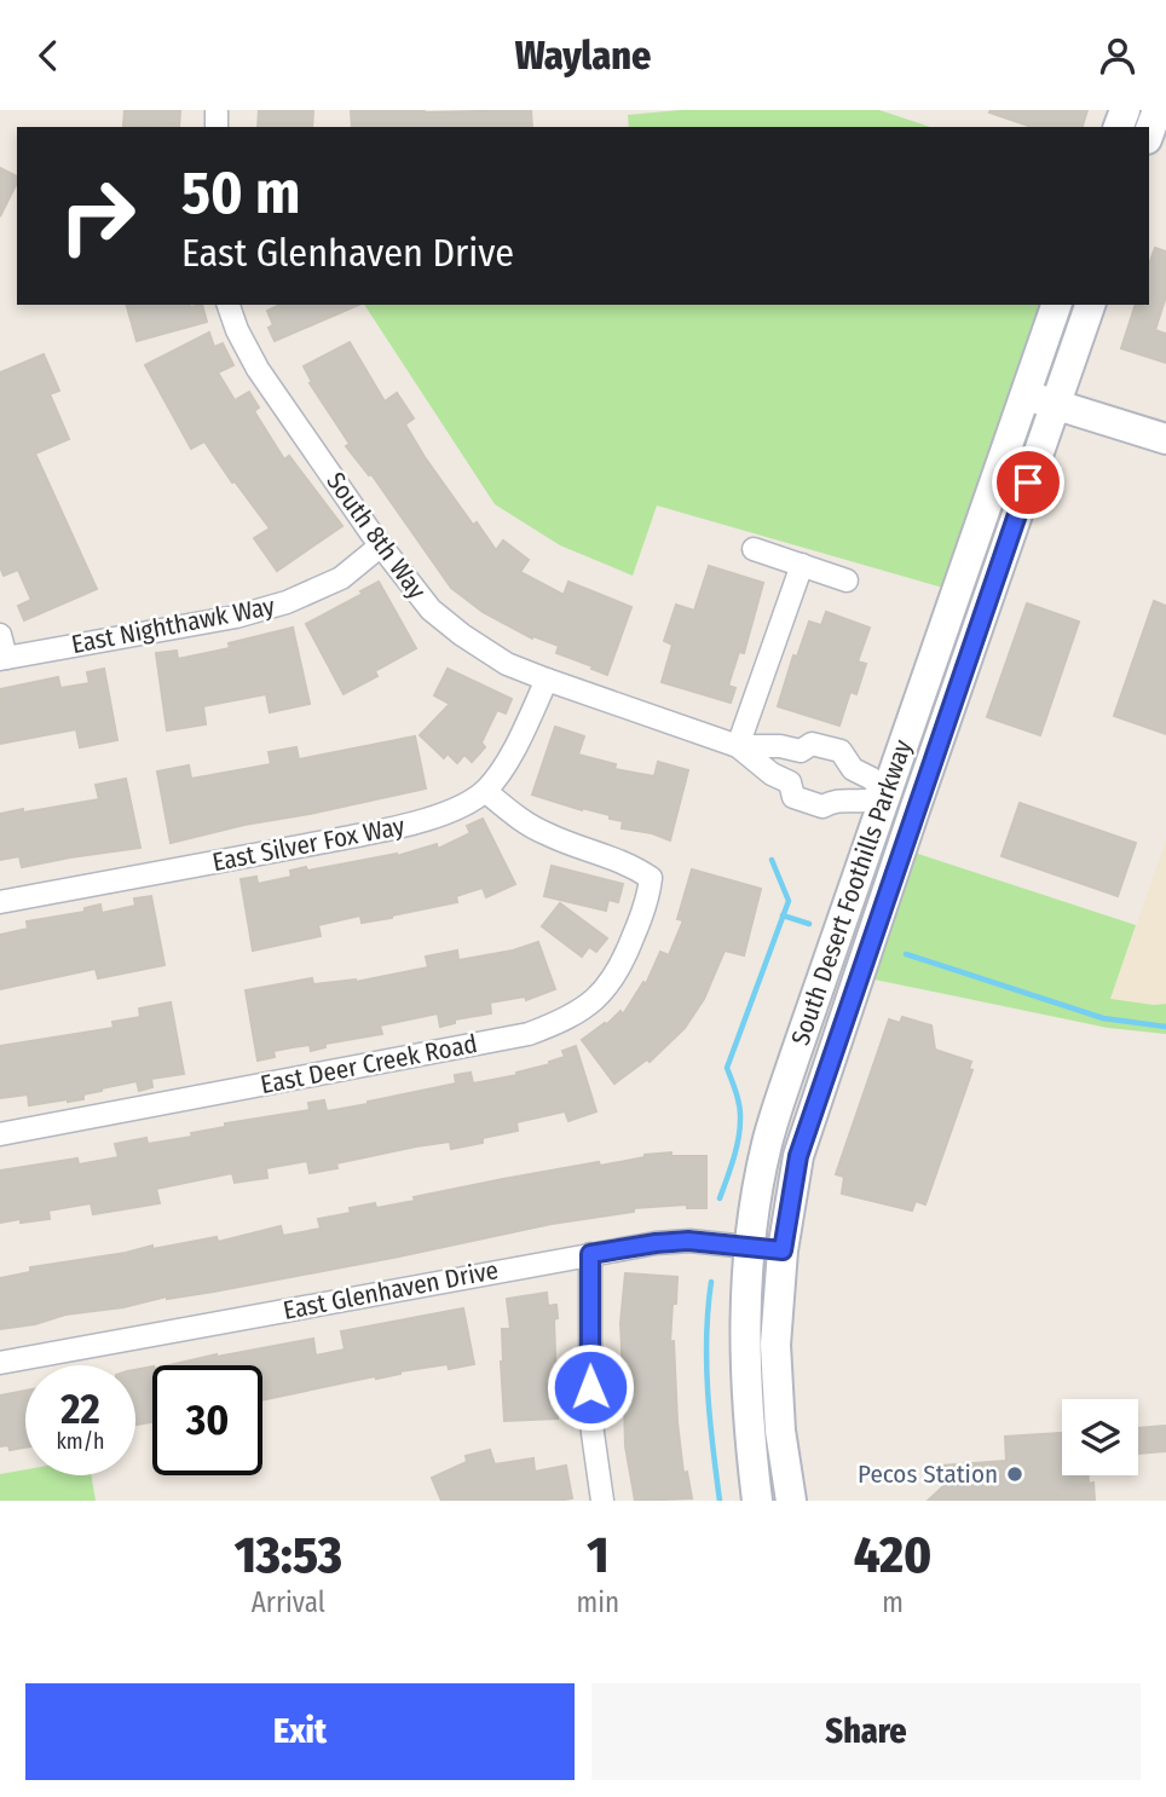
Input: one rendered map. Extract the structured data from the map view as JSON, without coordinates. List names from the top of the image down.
{
  "streets": {
    "street": [
      "South 8th Way",
      "East Nighthawk Way",
      "East Silver Fox Way",
      "South Desert Foothills Parkway",
      "East Deer Creek Road",
      "East Glenhaven Drive"
    ]
  },
  "crossings": [
    ["South 8th Way", "East Nighthawk Way"],
    ["South 8th Way", "East Silver Fox Way"],
    ["South 8th Way", "South Desert Foothills Parkway"],
    ["East Silver Fox Way", "East Deer Creek Road"],
    ["South Desert Foothills Parkway", "East Glenhaven Drive"]
  ],
  "places": ["Pecos Station"],
  "page": {
    "header": "Waylane",
    "turn": ["50 m", "East Glenhaven Drive"],
    "speed": "22 km/h",
    "limit": "30",
    "eta": [
      "13:53",
      "Arrival",
      "1",
      "min",
      "420",
      "m"
    ],
    "buttons": ["Exit", "Share"]
  }
}
